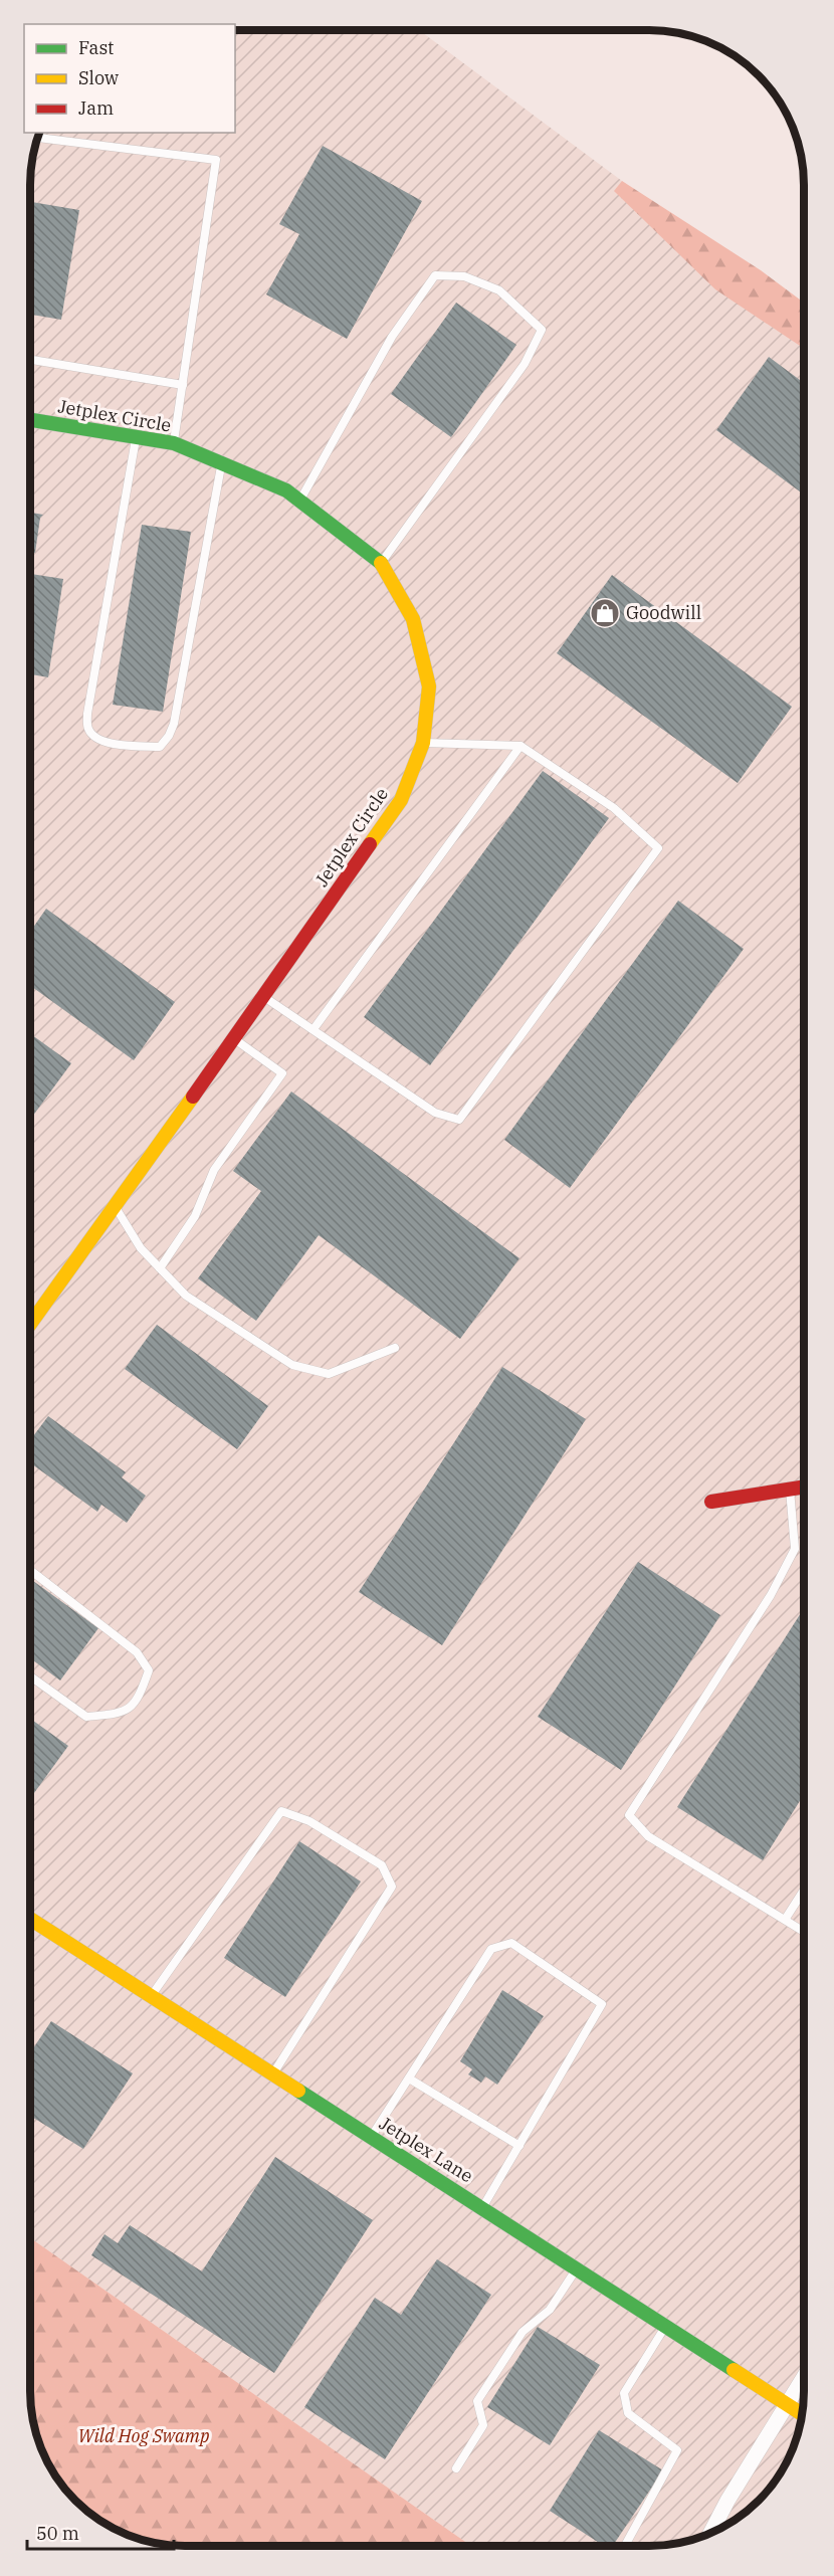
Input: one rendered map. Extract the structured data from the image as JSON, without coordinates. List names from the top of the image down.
{
  "streets": {
    "street": ["Jetplex Circle", "Jetplex Lane"]
  },
  "parks": ["Wild Hog Swamp"],
  "places": {
    "shop": ["Goodwill"]
  },
  "legend": ["Fast", "Slow", "Jam"],
  "scale_bar": "50 m"
}
